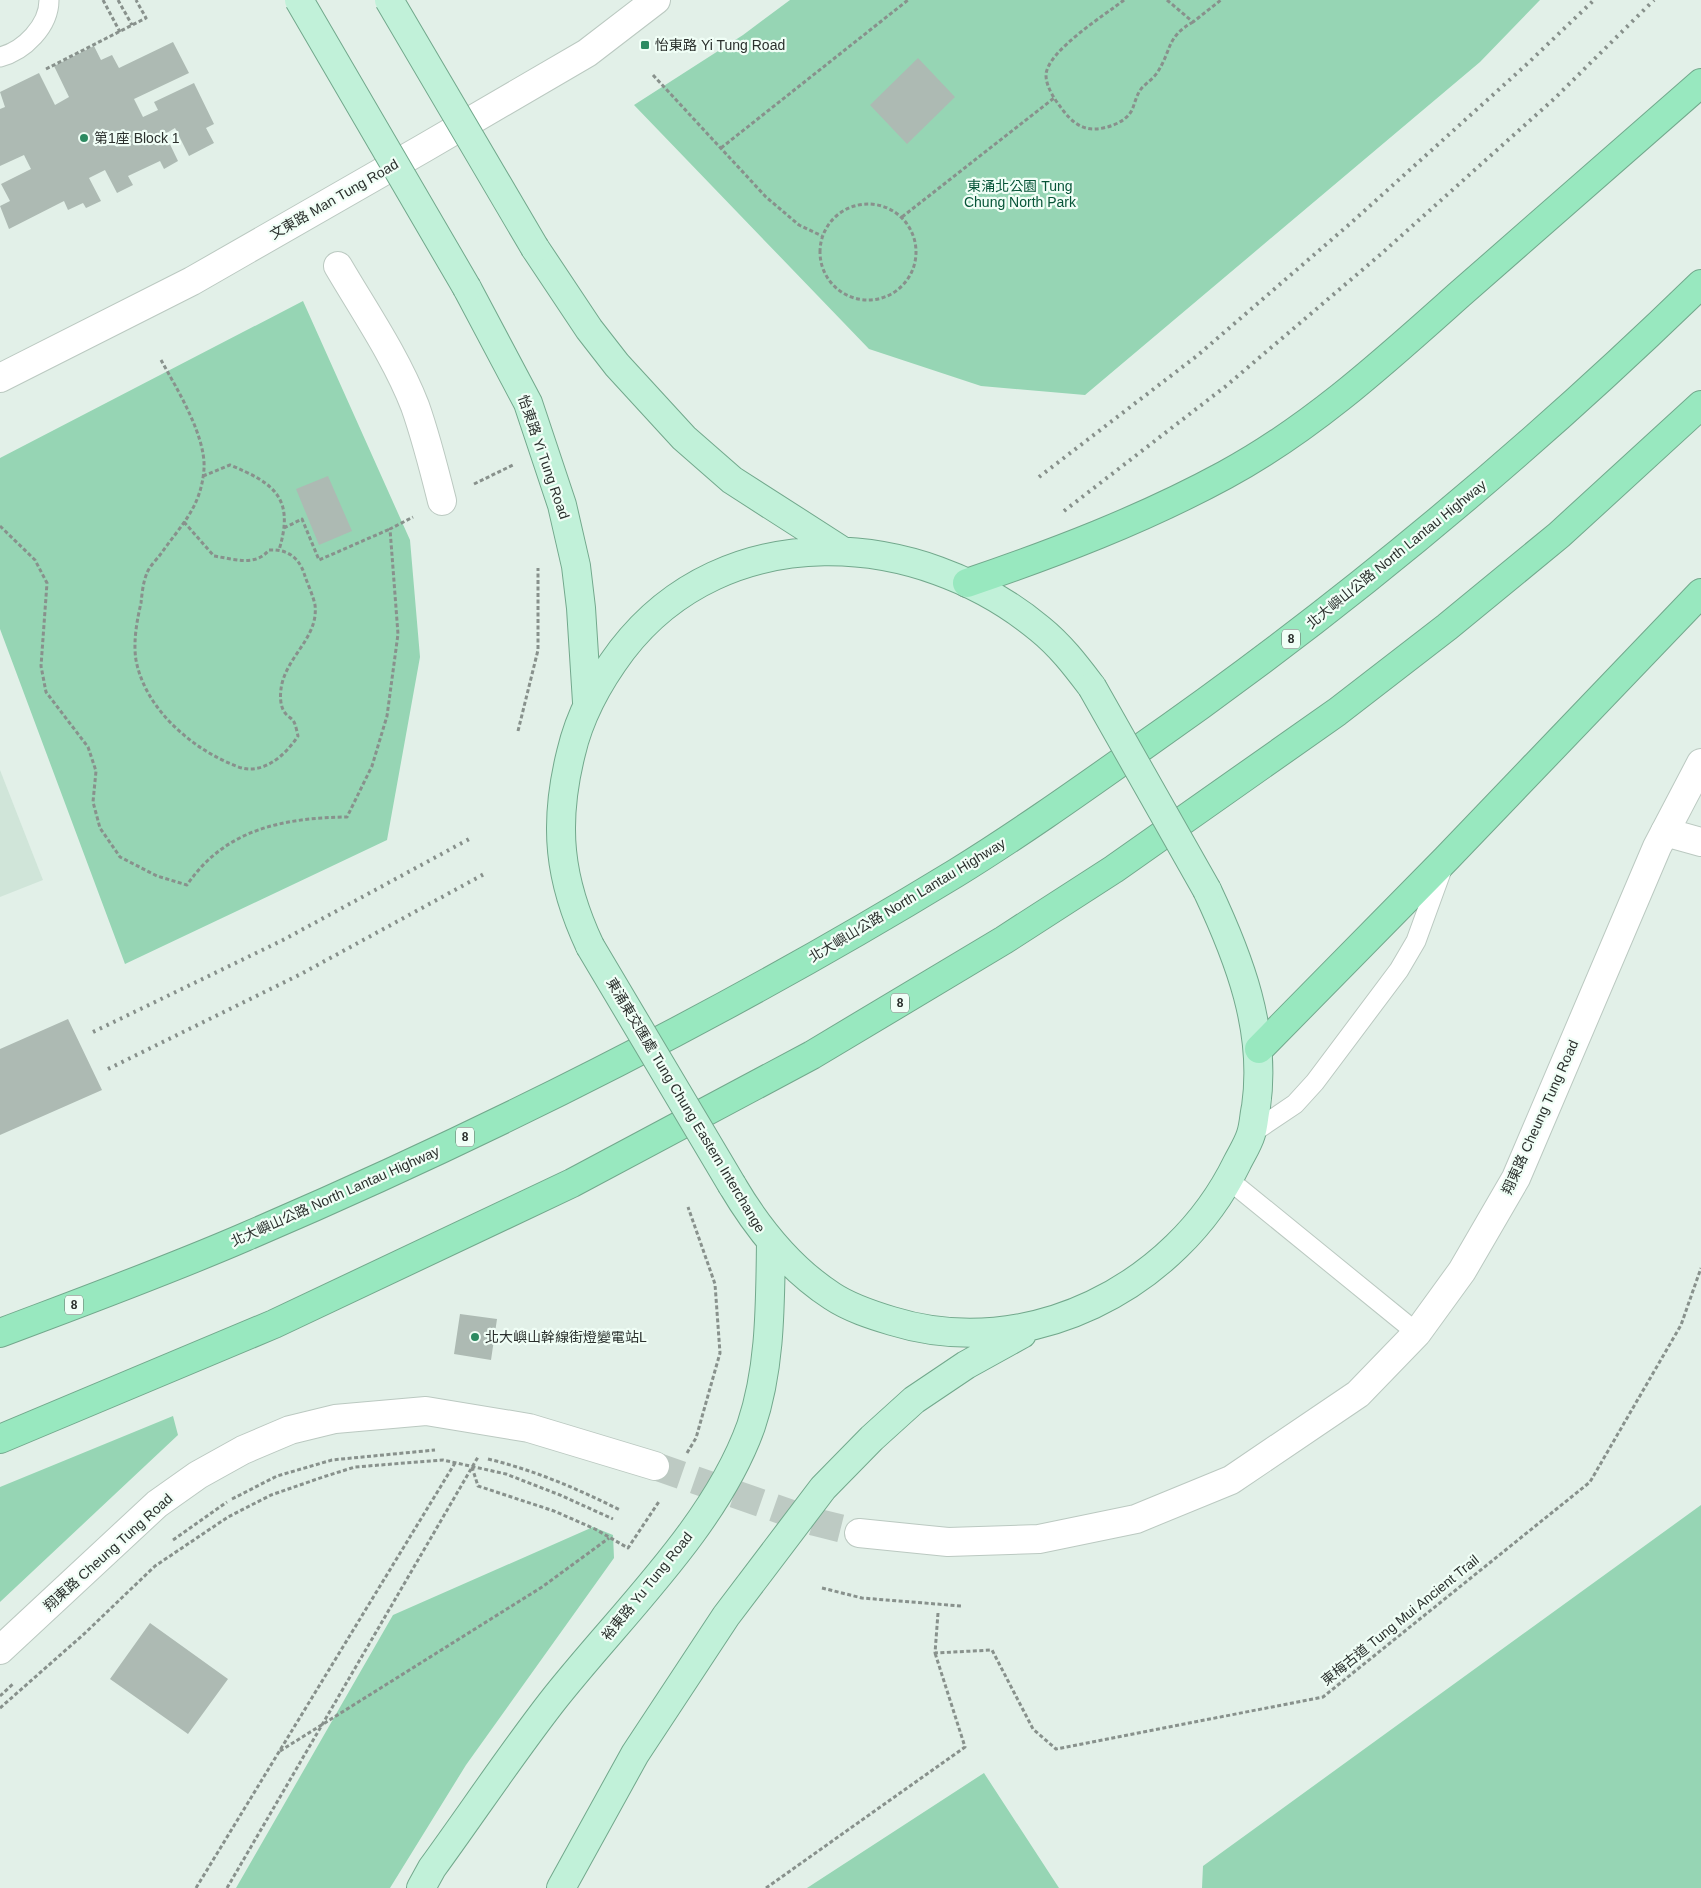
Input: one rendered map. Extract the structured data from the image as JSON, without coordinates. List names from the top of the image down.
{
  "streets": {
    "highway": ["北大嶼山公路 North Lantau Highway", "8"],
    "main road": [
      "文東路 Man Tung Road",
      "怡東路 Yi Tung Road",
      "東涌東交匯處 Tung Chung Eastern Interchange",
      "翔東路 Cheung Tung Road",
      "裕東路 Yu Tung Road"
    ],
    "path": ["東梅古道 Tung Mui Ancient Trail"]
  },
  "crossings": [
    ["怡東路 Yi Tung Road", "東涌東交匯處 Tung Chung Eastern Interchange"],
    ["東涌東交匯處 Tung Chung Eastern Interchange", "裕東路 Yu Tung Road"]
  ],
  "parks": ["東涌北公園 Tung Chung North Park"],
  "places": {
    "transit": ["怡東路 Yi Tung Road"],
    "other": ["第1座 Block 1", "北大嶼山幹線街燈變電站L"]
  }
}
